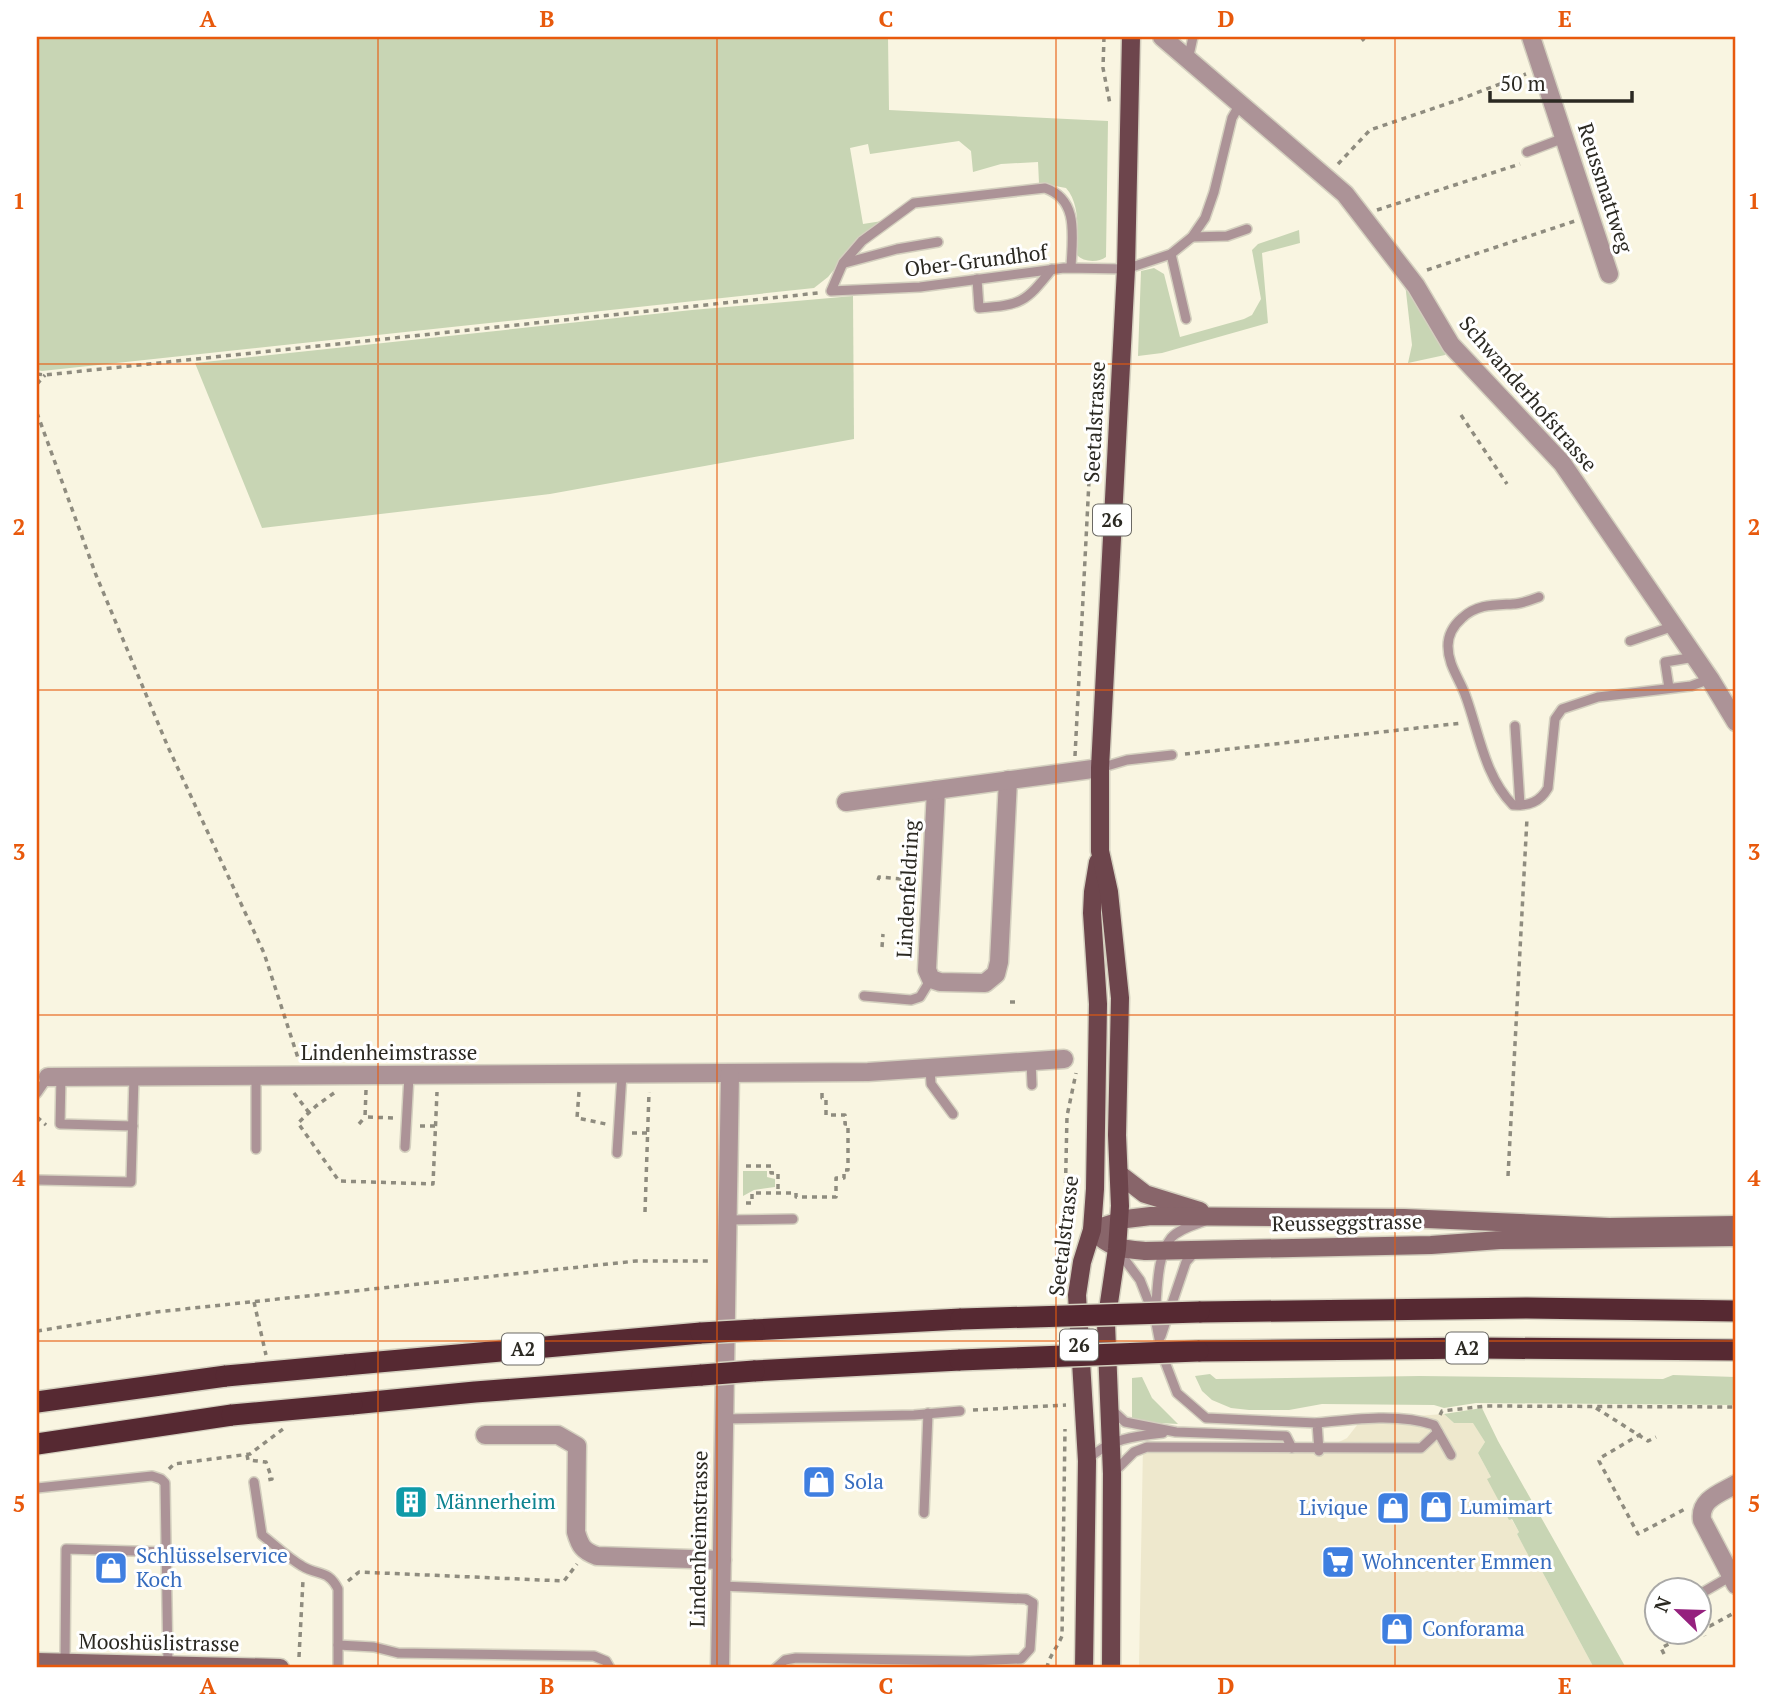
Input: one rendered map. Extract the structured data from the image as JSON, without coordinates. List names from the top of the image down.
{
  "streets": {
    "highway": ["A2"],
    "main road": [
      "Seetalstrasse",
      "26",
      "Reusseggstrasse",
      "Mooshüslistrasse"
    ],
    "street": [
      "Reussmattweg",
      "Schwanderhofstrasse",
      "Lindenfeldring",
      "Lindenheimstrasse"
    ],
    "lane": ["Ober-Grundhof"]
  },
  "crossings": [
    ["Ober-Grundhof", "Seetalstrasse"],
    ["Seetalstrasse", "Lindenfeldring"],
    ["Seetalstrasse", "Reusseggstrasse"]
  ],
  "places": {
    "shop": [
      "Sola",
      "Lumimart",
      "Livique",
      "Schlüsselservice Koch",
      "Conforama"
    ],
    "building": ["Männerheim"],
    "supermarket": ["Wohncenter Emmen"]
  },
  "scale_bar": "50 m",
  "north": "top left",
  "grid": {
    "columns": [
      "A",
      "B",
      "C",
      "D",
      "E"
    ],
    "rows": [
      "1",
      "2",
      "3",
      "4",
      "5"
    ]
  }
}
